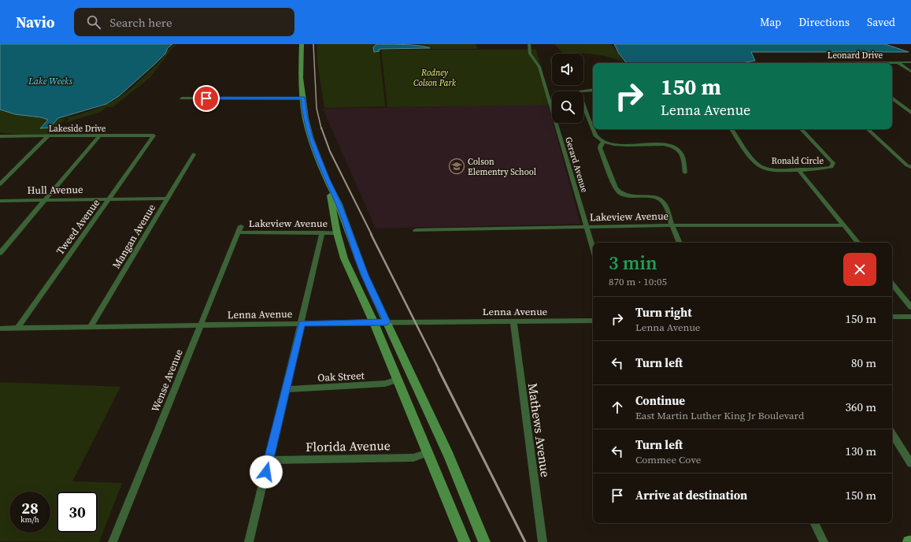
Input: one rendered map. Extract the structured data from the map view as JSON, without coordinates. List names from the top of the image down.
{
  "streets": {
    "street": [
      "Leonard Drive",
      "Lakeside Drive",
      "Ronald Circle",
      "Gerard Avenue",
      "Hull Avenue",
      "Lakeview Avenue",
      "Tweed Avenue",
      "Mangan Avenue",
      "Lenna Avenue",
      "Oak Street",
      "Wense Avenue",
      "Mathews Avenue",
      "Florida Avenue"
    ]
  },
  "crossings": [
    ["Lakeside Drive", "Tweed Avenue"],
    ["Gerard Avenue", "Lakeview Avenue"],
    ["Hull Avenue", "Tweed Avenue"],
    ["Hull Avenue", "Mangan Avenue"],
    ["Lakeview Avenue", "Wense Avenue"],
    ["Tweed Avenue", "Lenna Avenue"],
    ["Mangan Avenue", "Lenna Avenue"],
    ["Lenna Avenue", "Wense Avenue"],
    ["Lenna Avenue", "Mathews Avenue"]
  ],
  "water": ["Lake Weeks"],
  "parks": ["Rodney Colson Park"],
  "places": {
    "school or university": ["Colson Elementry School"]
  },
  "page": {
    "header": "Navio",
    "search": "Search here",
    "nav": ["Map", "Directions", "Saved"],
    "turn": ["150 m", "Lenna Avenue"],
    "heading": ["3 min", "870 m · 10:05"],
    "list": [
      {
        "name": "Turn right",
        "note": "Lenna Avenue",
        "value": "150 m"
      },
      {
        "name": "Turn left",
        "value": "80 m"
      },
      {
        "name": "Continue",
        "note": "East Martin Luther King Jr Boulevard",
        "value": "360 m"
      },
      {
        "name": "Turn left",
        "note": "Commee Cove",
        "value": "130 m"
      },
      {
        "name": "Arrive at destination",
        "value": "150 m"
      }
    ],
    "speed": "28 km/h",
    "limit": "30"
  }
}
